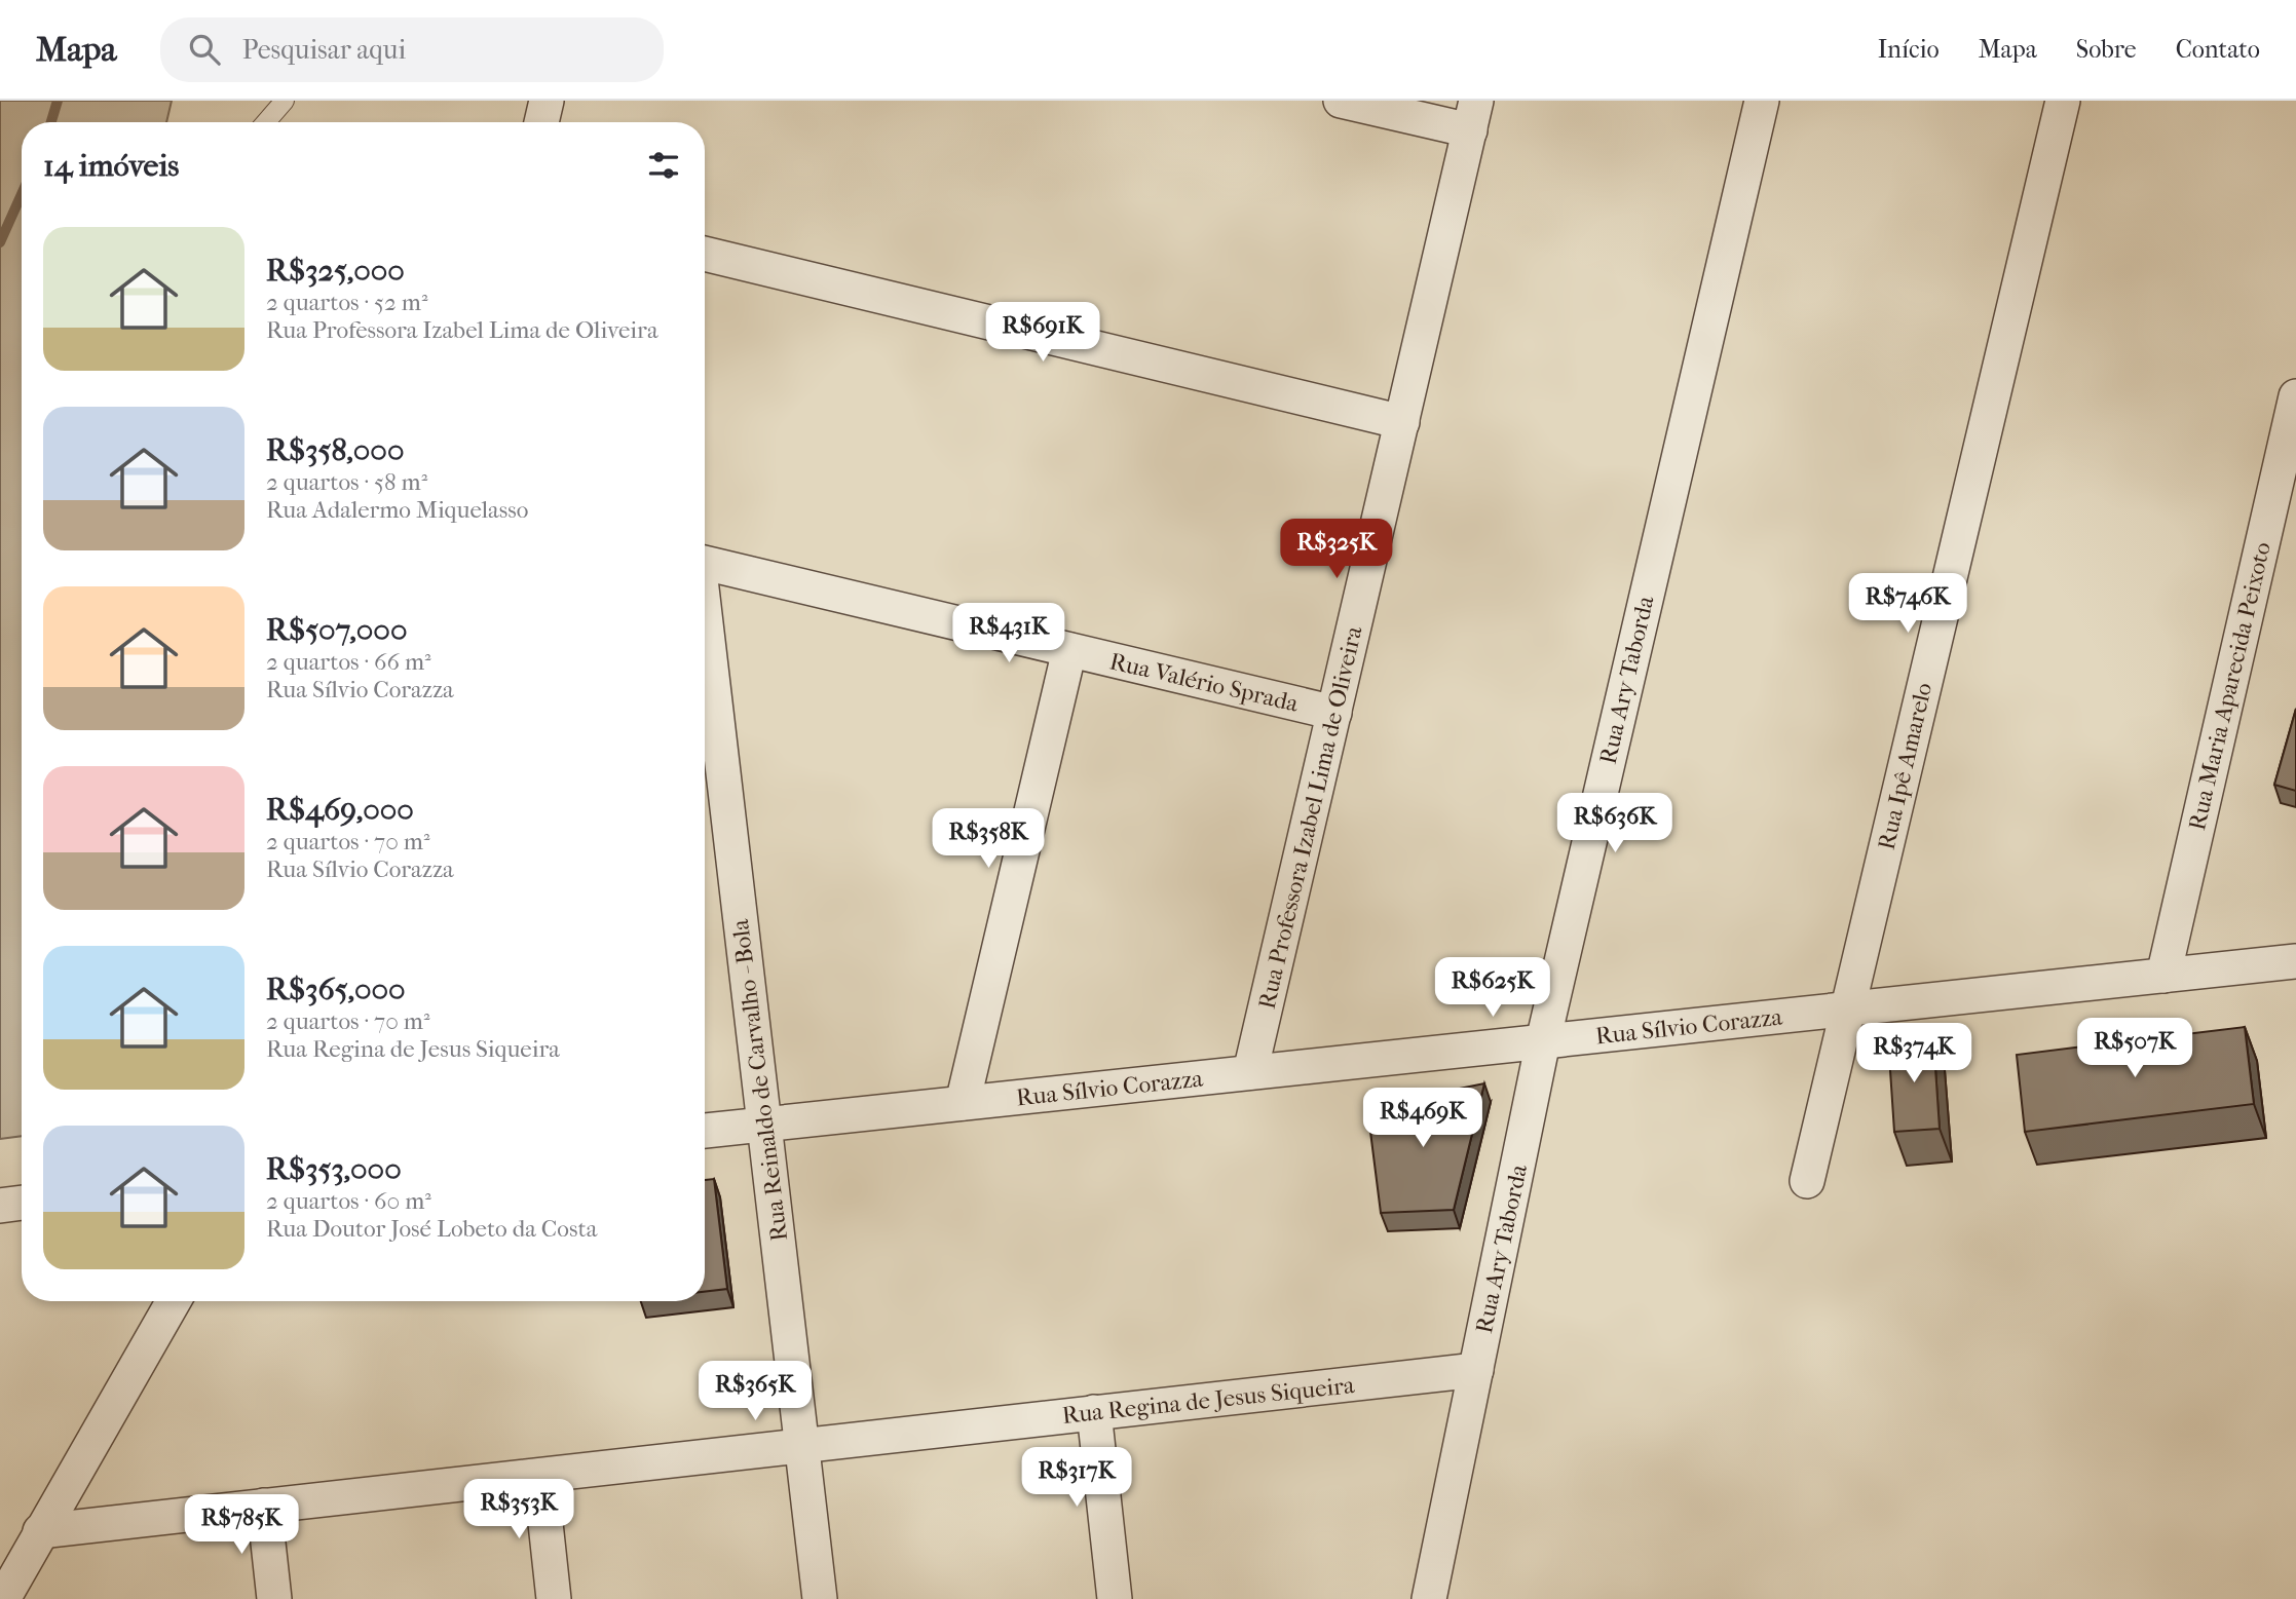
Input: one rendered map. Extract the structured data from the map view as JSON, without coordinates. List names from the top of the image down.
{
  "streets": {
    "street": [
      "Rua Ary Taborda",
      "Rua Valério Sprada",
      "Rua Maria Aparecida Peixoto",
      "Rua Ipê Amarelo",
      "Rua Professora Izabel Lima de Oliveira",
      "Rua Sílvio Corazza",
      "Rua Reinaldo de Carvalho - Bola",
      "Rua Regina de Jesus Siqueira"
    ]
  },
  "crossings": [
    ["Rua Ary Taborda", "Rua Sílvio Corazza"],
    ["Rua Ary Taborda", "Rua Regina de Jesus Siqueira"],
    ["Rua Valério Sprada", "Rua Professora Izabel Lima de Oliveira"],
    ["Rua Maria Aparecida Peixoto", "Rua Sílvio Corazza"],
    ["Rua Ipê Amarelo", "Rua Sílvio Corazza"],
    ["Rua Professora Izabel Lima de Oliveira", "Rua Sílvio Corazza"],
    ["Rua Sílvio Corazza", "Rua Reinaldo de Carvalho - Bola"],
    ["Rua Reinaldo de Carvalho - Bola", "Rua Regina de Jesus Siqueira"]
  ],
  "page": {
    "header": "Mapa",
    "search": "Pesquisar aqui",
    "nav": [
      "Início",
      "Mapa",
      "Sobre",
      "Contato"
    ],
    "heading": "14 imóveis",
    "list": [
      {
        "name": "R$325,000",
        "note": "2 quartos · 52 m² · Rua Professora Izabel Lima de Oliveira"
      },
      {
        "name": "R$358,000",
        "note": "2 quartos · 58 m² · Rua Adalermo Miquelasso"
      },
      {
        "name": "R$507,000",
        "note": "2 quartos · 66 m² · Rua Sílvio Corazza"
      },
      {
        "name": "R$469,000",
        "note": "2 quartos · 70 m² · Rua Sílvio Corazza"
      },
      {
        "name": "R$365,000",
        "note": "2 quartos · 70 m² · Rua Regina de Jesus Siqueira"
      },
      {
        "name": "R$353,000",
        "note": "2 quartos · 60 m² · Rua Doutor José Lobeto da Costa"
      }
    ],
    "price": [
      "R$691K",
      "R$325K",
      "R$746K",
      "R$431K",
      "R$636K",
      "R$358K",
      "R$625K",
      "R$507K",
      "R$374K",
      "R$469K",
      "R$365K",
      "R$317K",
      "R$353K",
      "R$785K"
    ]
  }
}
